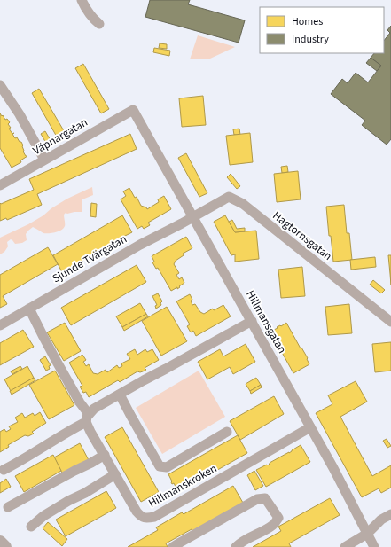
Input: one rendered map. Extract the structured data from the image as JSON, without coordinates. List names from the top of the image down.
{
  "streets": {
    "street": [
      "Väpnargatan",
      "Hagtornsgatan",
      "Sjunde Tvärgatan",
      "Hillmansgatan",
      "Hillmanskroken"
    ]
  },
  "crossings": [
    ["Väpnargatan", "Hillmansgatan"],
    ["Hagtornsgatan", "Sjunde Tvärgatan"],
    ["Hagtornsgatan", "Hillmansgatan"],
    ["Sjunde Tvärgatan", "Hillmansgatan"],
    ["Sjunde Tvärgatan", "Hillmanskroken"],
    ["Hillmansgatan", "Hillmanskroken"]
  ],
  "legend": ["Homes", "Industry"]
}
